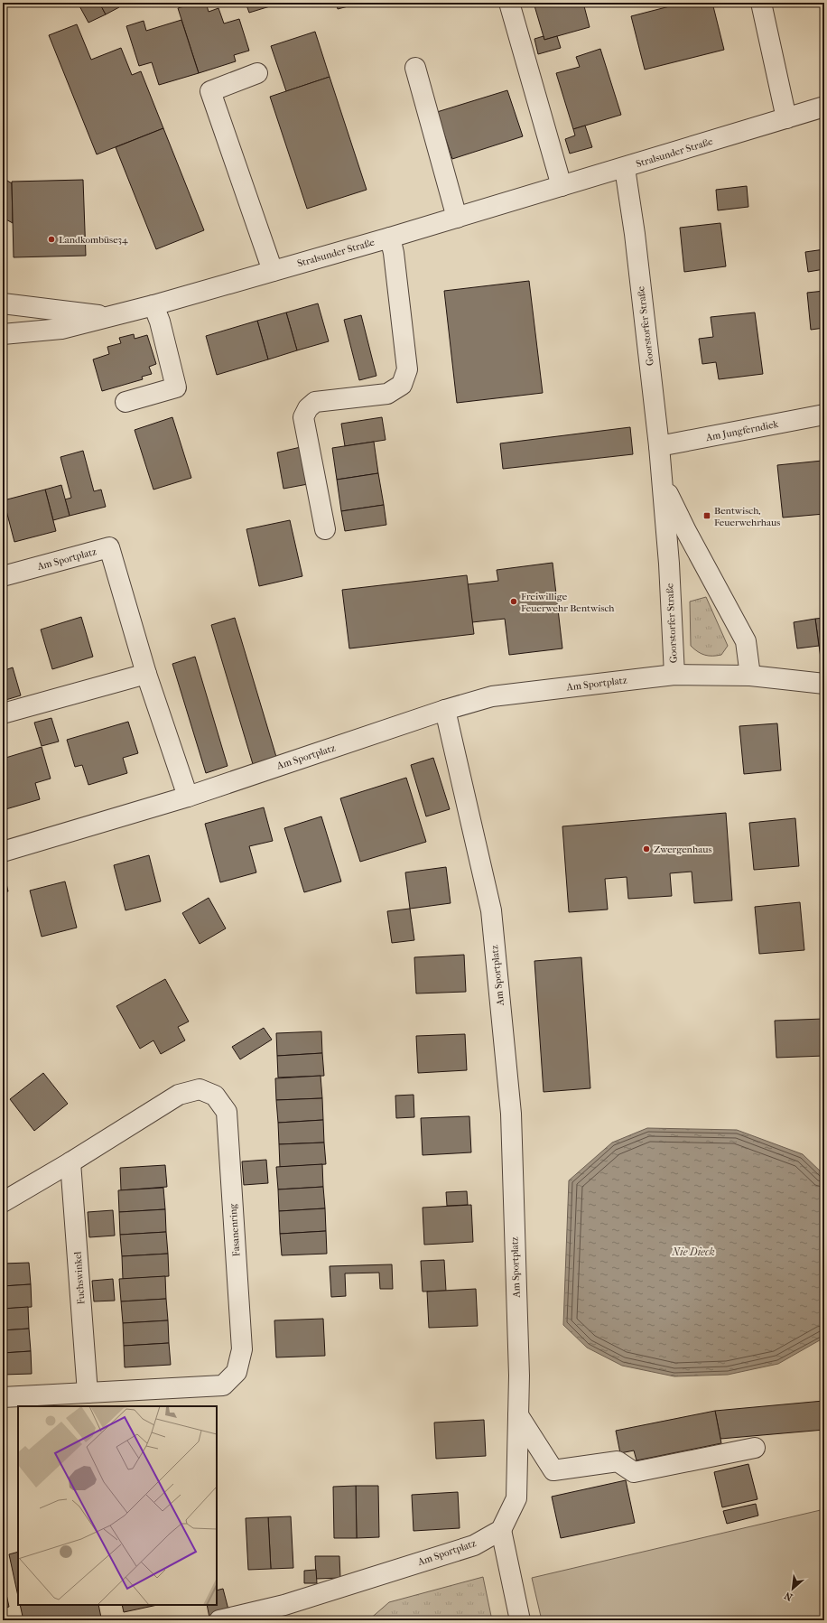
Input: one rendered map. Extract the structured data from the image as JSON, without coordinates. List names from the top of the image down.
{
  "streets": {
    "street": [
      "Stralsunder Straße",
      "Goorstorfer Straße",
      "Am Jungferndiek",
      "Am Sportplatz",
      "Fasanenring",
      "Fuchswinkel"
    ]
  },
  "crossings": [
    ["Stralsunder Straße", "Goorstorfer Straße"],
    ["Goorstorfer Straße", "Am Jungferndiek"],
    ["Goorstorfer Straße", "Am Sportplatz"],
    ["Fasanenring", "Fuchswinkel"]
  ],
  "water": ["Nie Dieck"],
  "places": {
    "other": ["Landkombüse34", "Freiwillige Feuerwehr Bentwisch", "Zwergenhaus"],
    "transit": ["Bentwisch, Feuerwehrhaus"]
  },
  "north": "bottom left"
}
